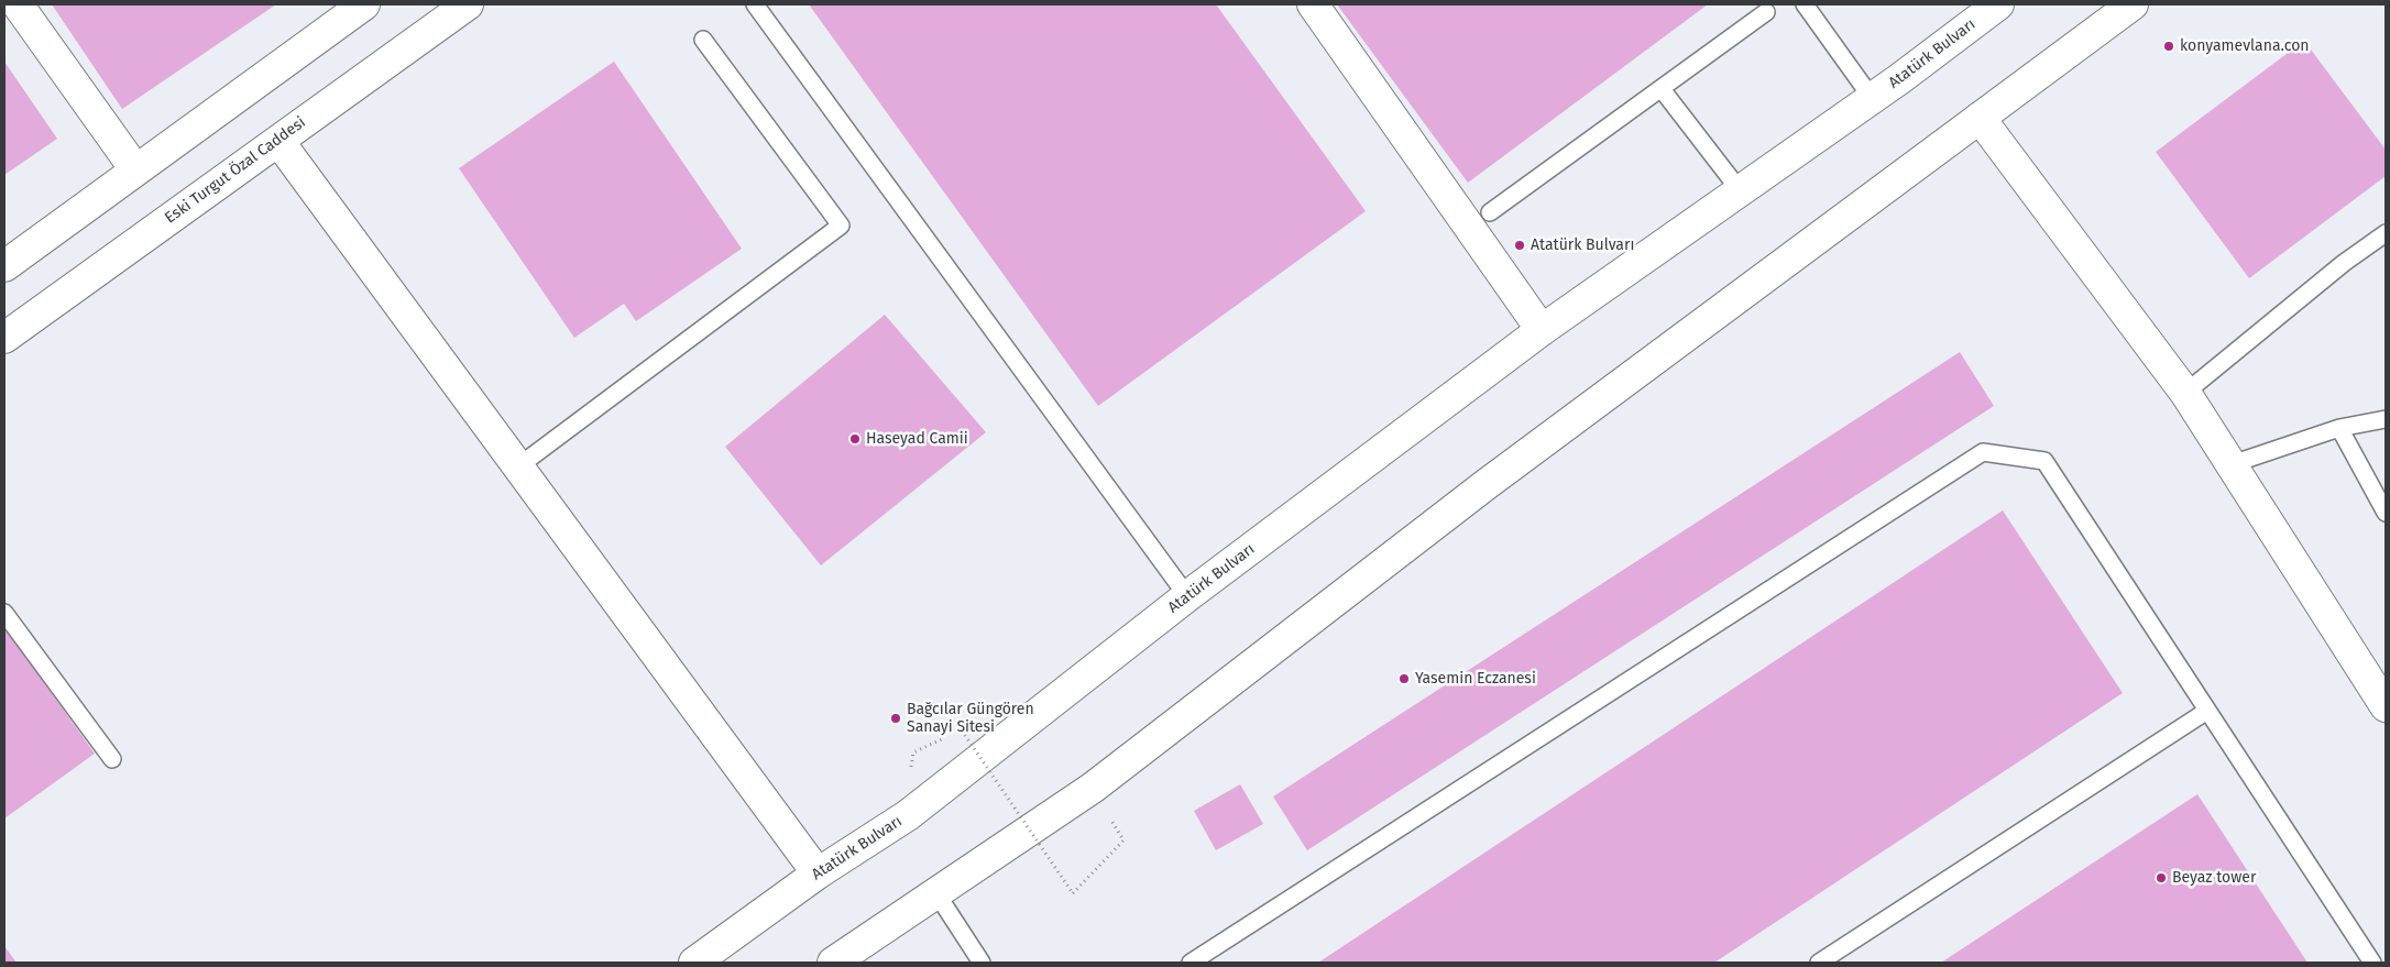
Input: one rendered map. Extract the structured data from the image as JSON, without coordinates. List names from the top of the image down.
{
  "streets": {
    "street": ["Atatürk Bulvarı", "Eski Turgut Özal Caddesi"]
  },
  "places": [
    "konyamevlana.con",
    "Atatürk Bulvarı",
    "Haseyad Camii",
    "Yasemin Eczanesi",
    "Bağcılar Güngören Sanayi Sitesi",
    "Beyaz tower"
  ]
}
